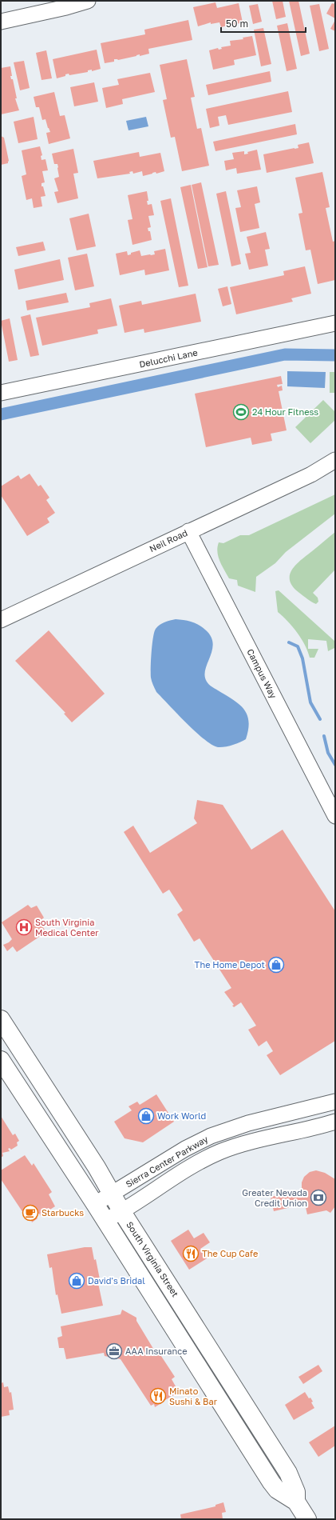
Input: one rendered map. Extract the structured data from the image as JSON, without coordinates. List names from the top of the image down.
{
  "streets": {
    "main road": ["South Virginia Street"],
    "street": [
      "Delucchi Lane",
      "Neil Road",
      "Campus Way",
      "Sierra Center Parkway"
    ]
  },
  "crossings": [
    ["Neil Road", "Campus Way"],
    ["Sierra Center Parkway", "South Virginia Street"]
  ],
  "places": {
    "sports": ["24 Hour Fitness"],
    "hospital": ["South Virginia Medical Center"],
    "shop": ["The Home Depot", "Work World", "David's Bridal"],
    "bank": ["Greater Nevada Credit Union"],
    "cafe": ["Starbucks"],
    "restaurant": ["The Cup Cafe", "Minato Sushi & Bar"],
    "office": ["AAA Insurance"]
  },
  "scale_bar": "50 m"
}
